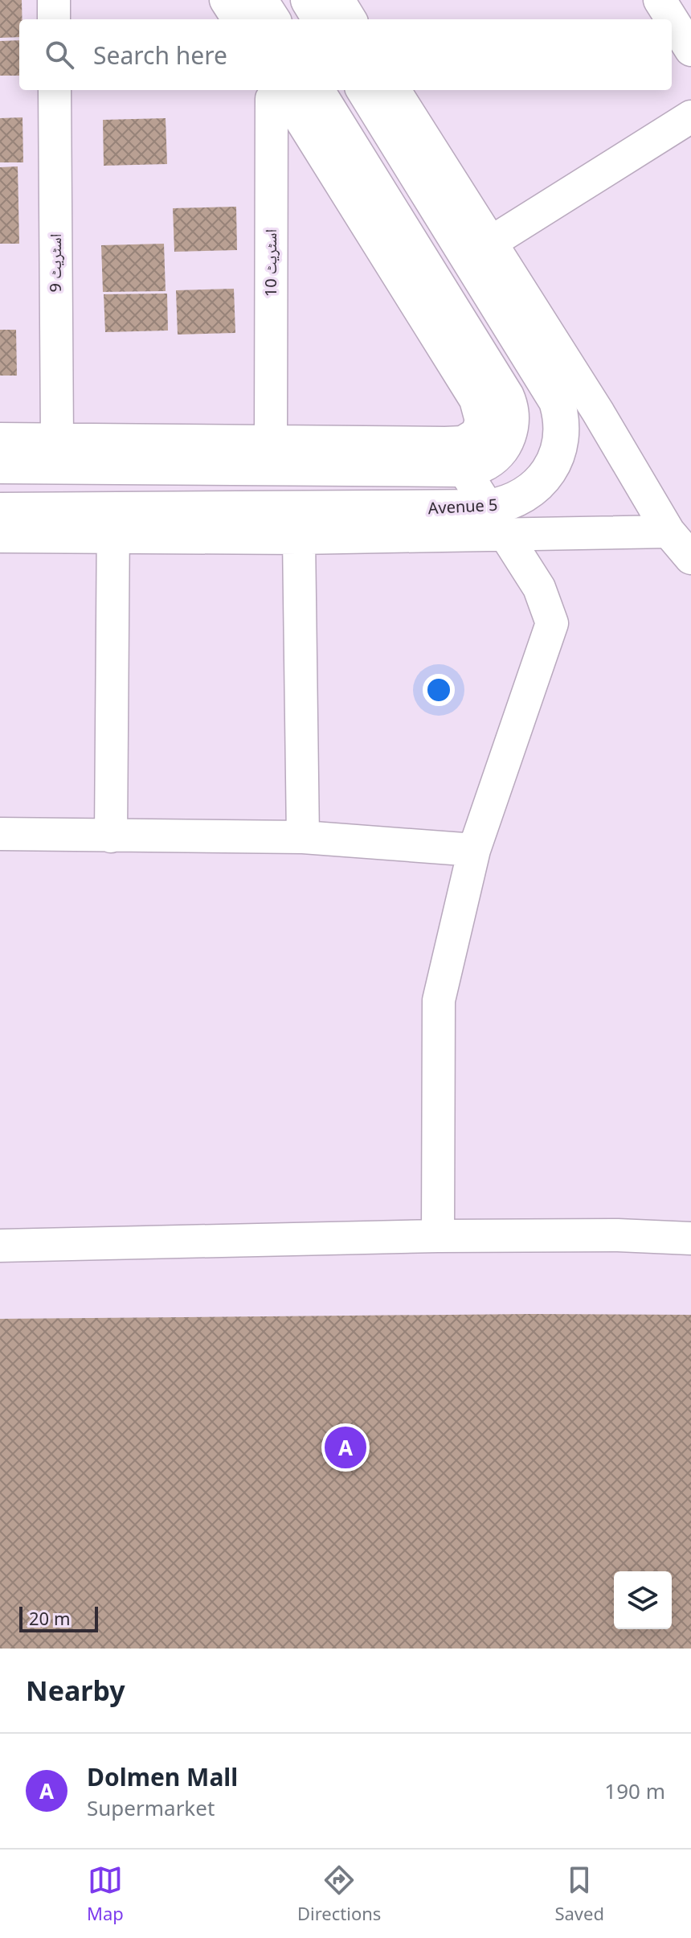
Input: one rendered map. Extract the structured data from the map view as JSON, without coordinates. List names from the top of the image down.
{
  "streets": {
    "main road": ["Avenue 5"],
    "street": ["اسٹریٹ 9", "اسٹریٹ 10"]
  },
  "scale_bar": "20 m",
  "page": {
    "search": "Search here",
    "pins": "A",
    "scale": "20 m",
    "heading": "Nearby",
    "list": [
      {
        "mark": "A",
        "name": "Dolmen Mall",
        "note": "Supermarket",
        "value": "190 m"
      }
    ],
    "nav": ["Map", "Directions", "Saved"]
  }
}
